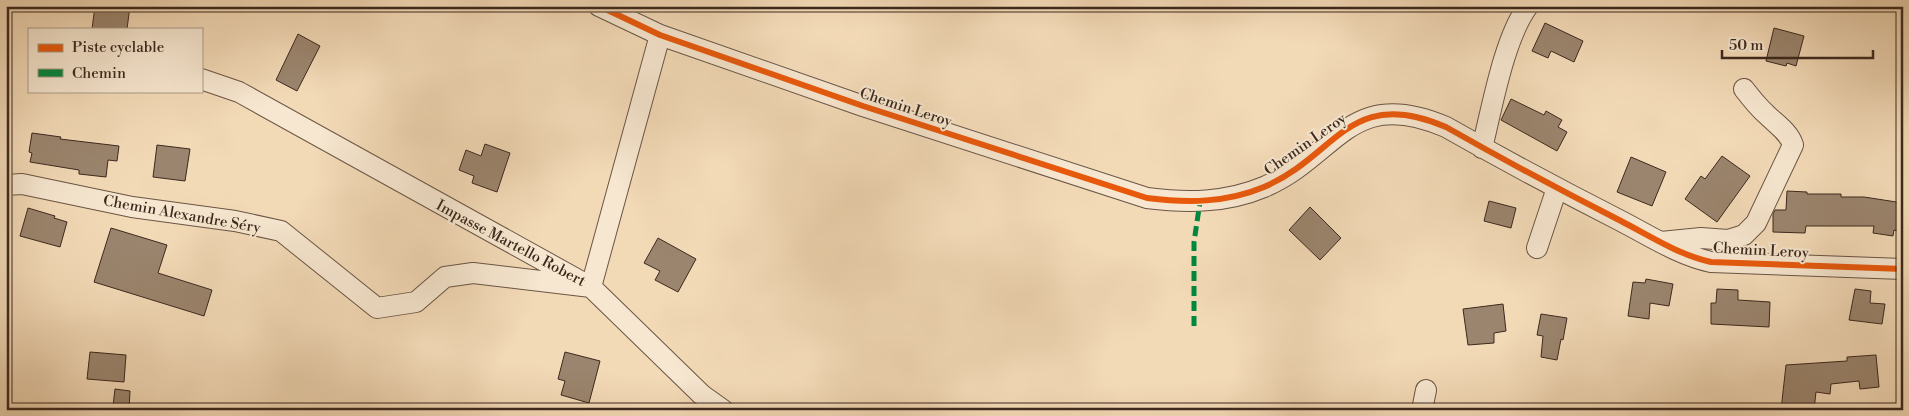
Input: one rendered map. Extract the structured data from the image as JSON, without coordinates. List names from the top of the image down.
{
  "streets": {
    "street": ["Chemin Leroy", "Chemin Alexandre Séry", "Impasse Martello Robert"]
  },
  "crossings": [
    ["Chemin Leroy", "Impasse Martello Robert"],
    ["Chemin Alexandre Séry", "Impasse Martello Robert"]
  ],
  "legend": ["Piste cyclable", "Chemin"],
  "scale_bar": "50 m"
}
